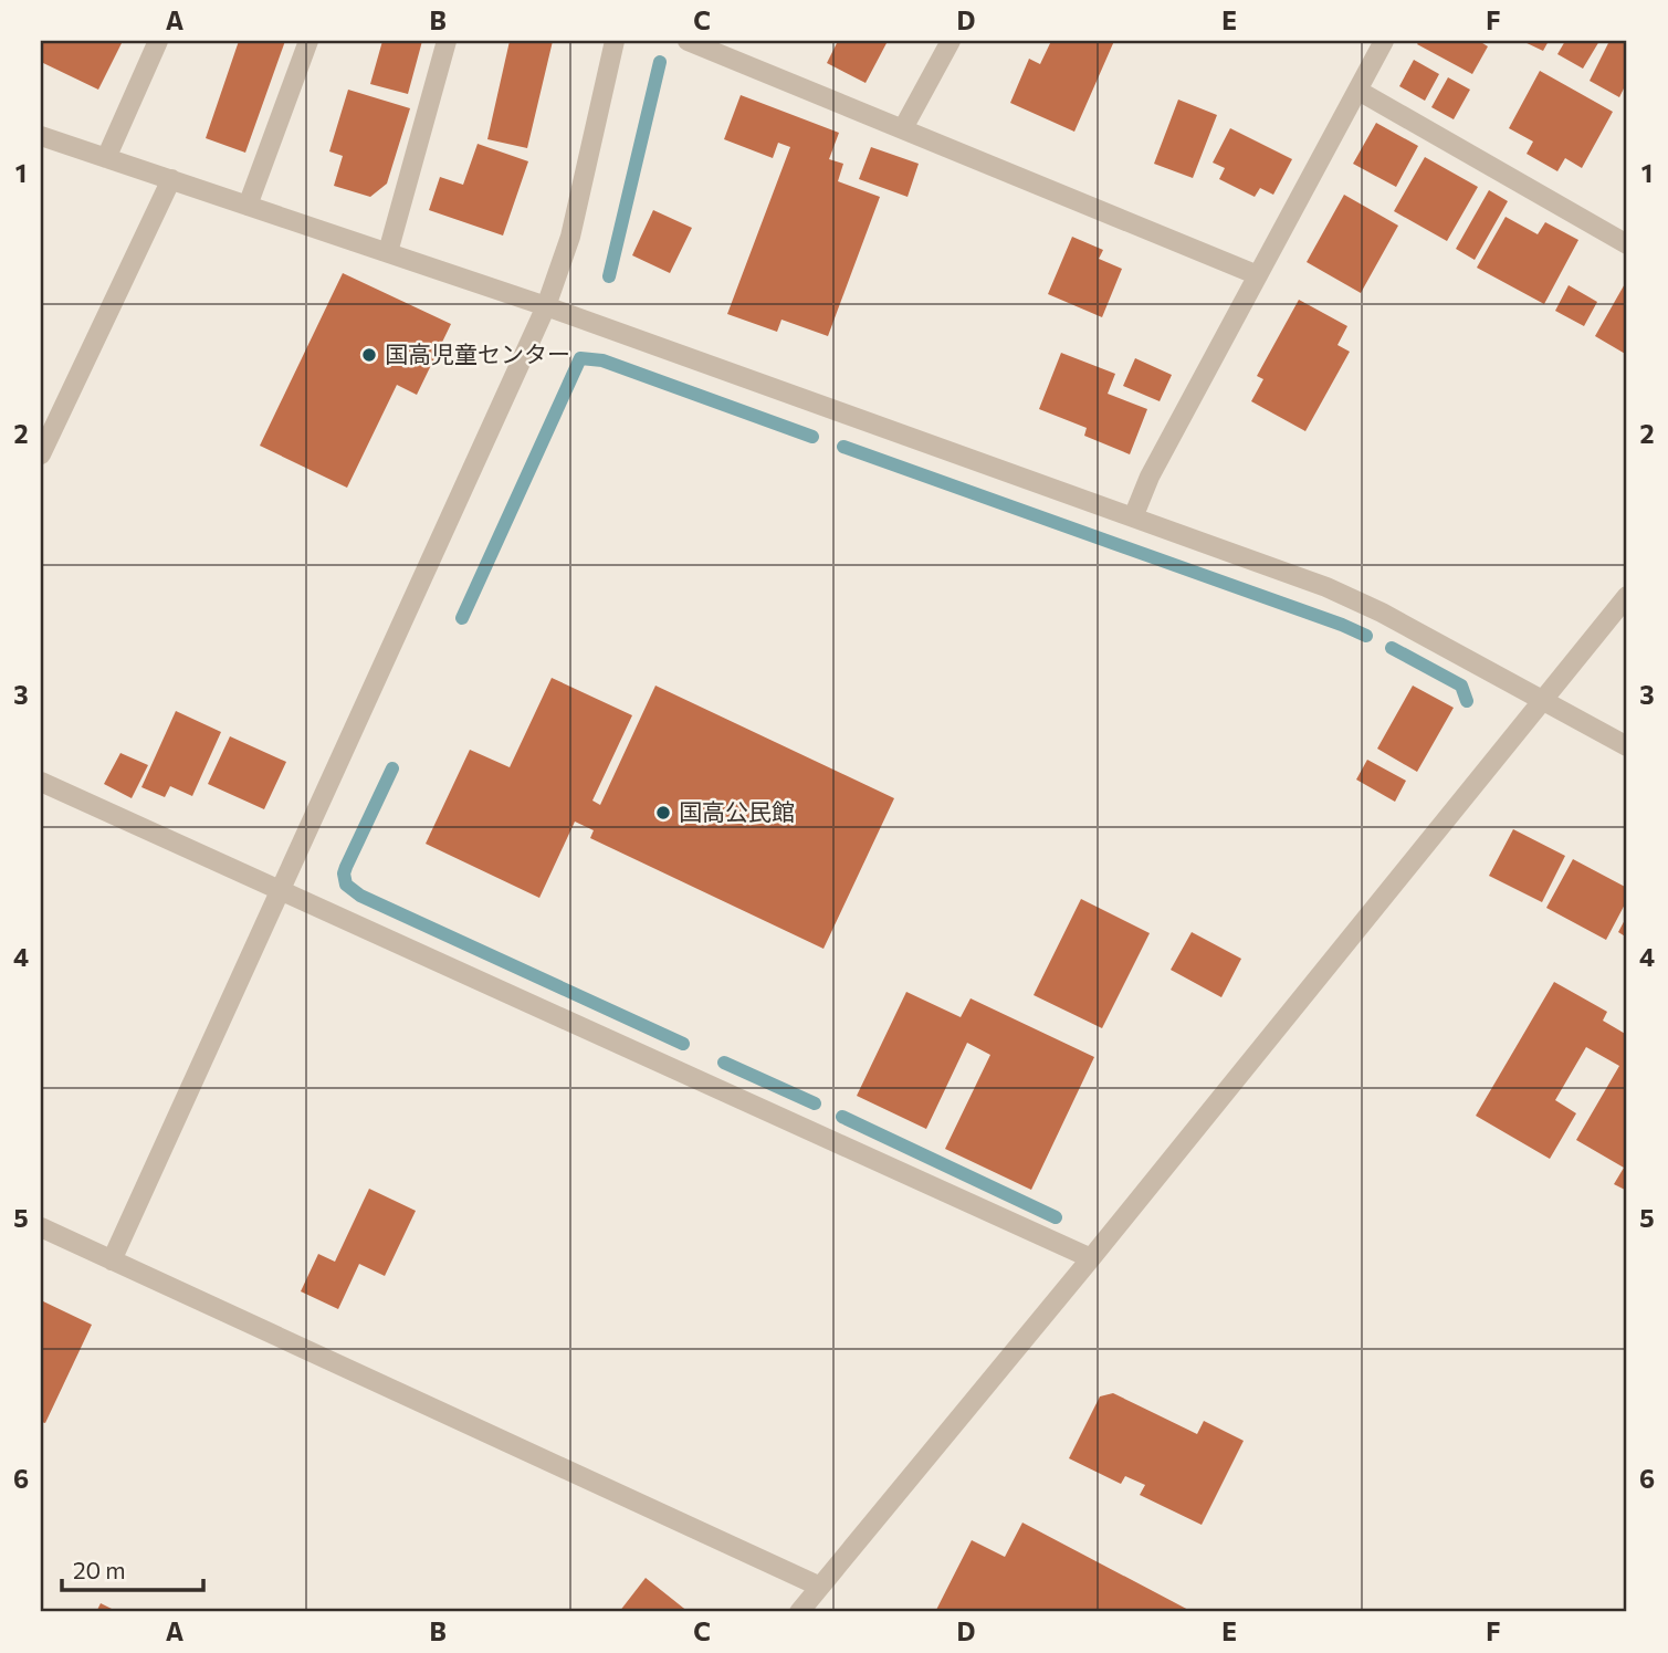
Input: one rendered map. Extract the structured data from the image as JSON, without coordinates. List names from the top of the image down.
{
  "places": ["国高児童センター", "国高公民館"],
  "scale_bar": "20 m",
  "grid": {
    "columns": [
      "A",
      "B",
      "C",
      "D",
      "E",
      "F"
    ],
    "rows": [
      "1",
      "2",
      "3",
      "4",
      "5",
      "6"
    ]
  }
}
